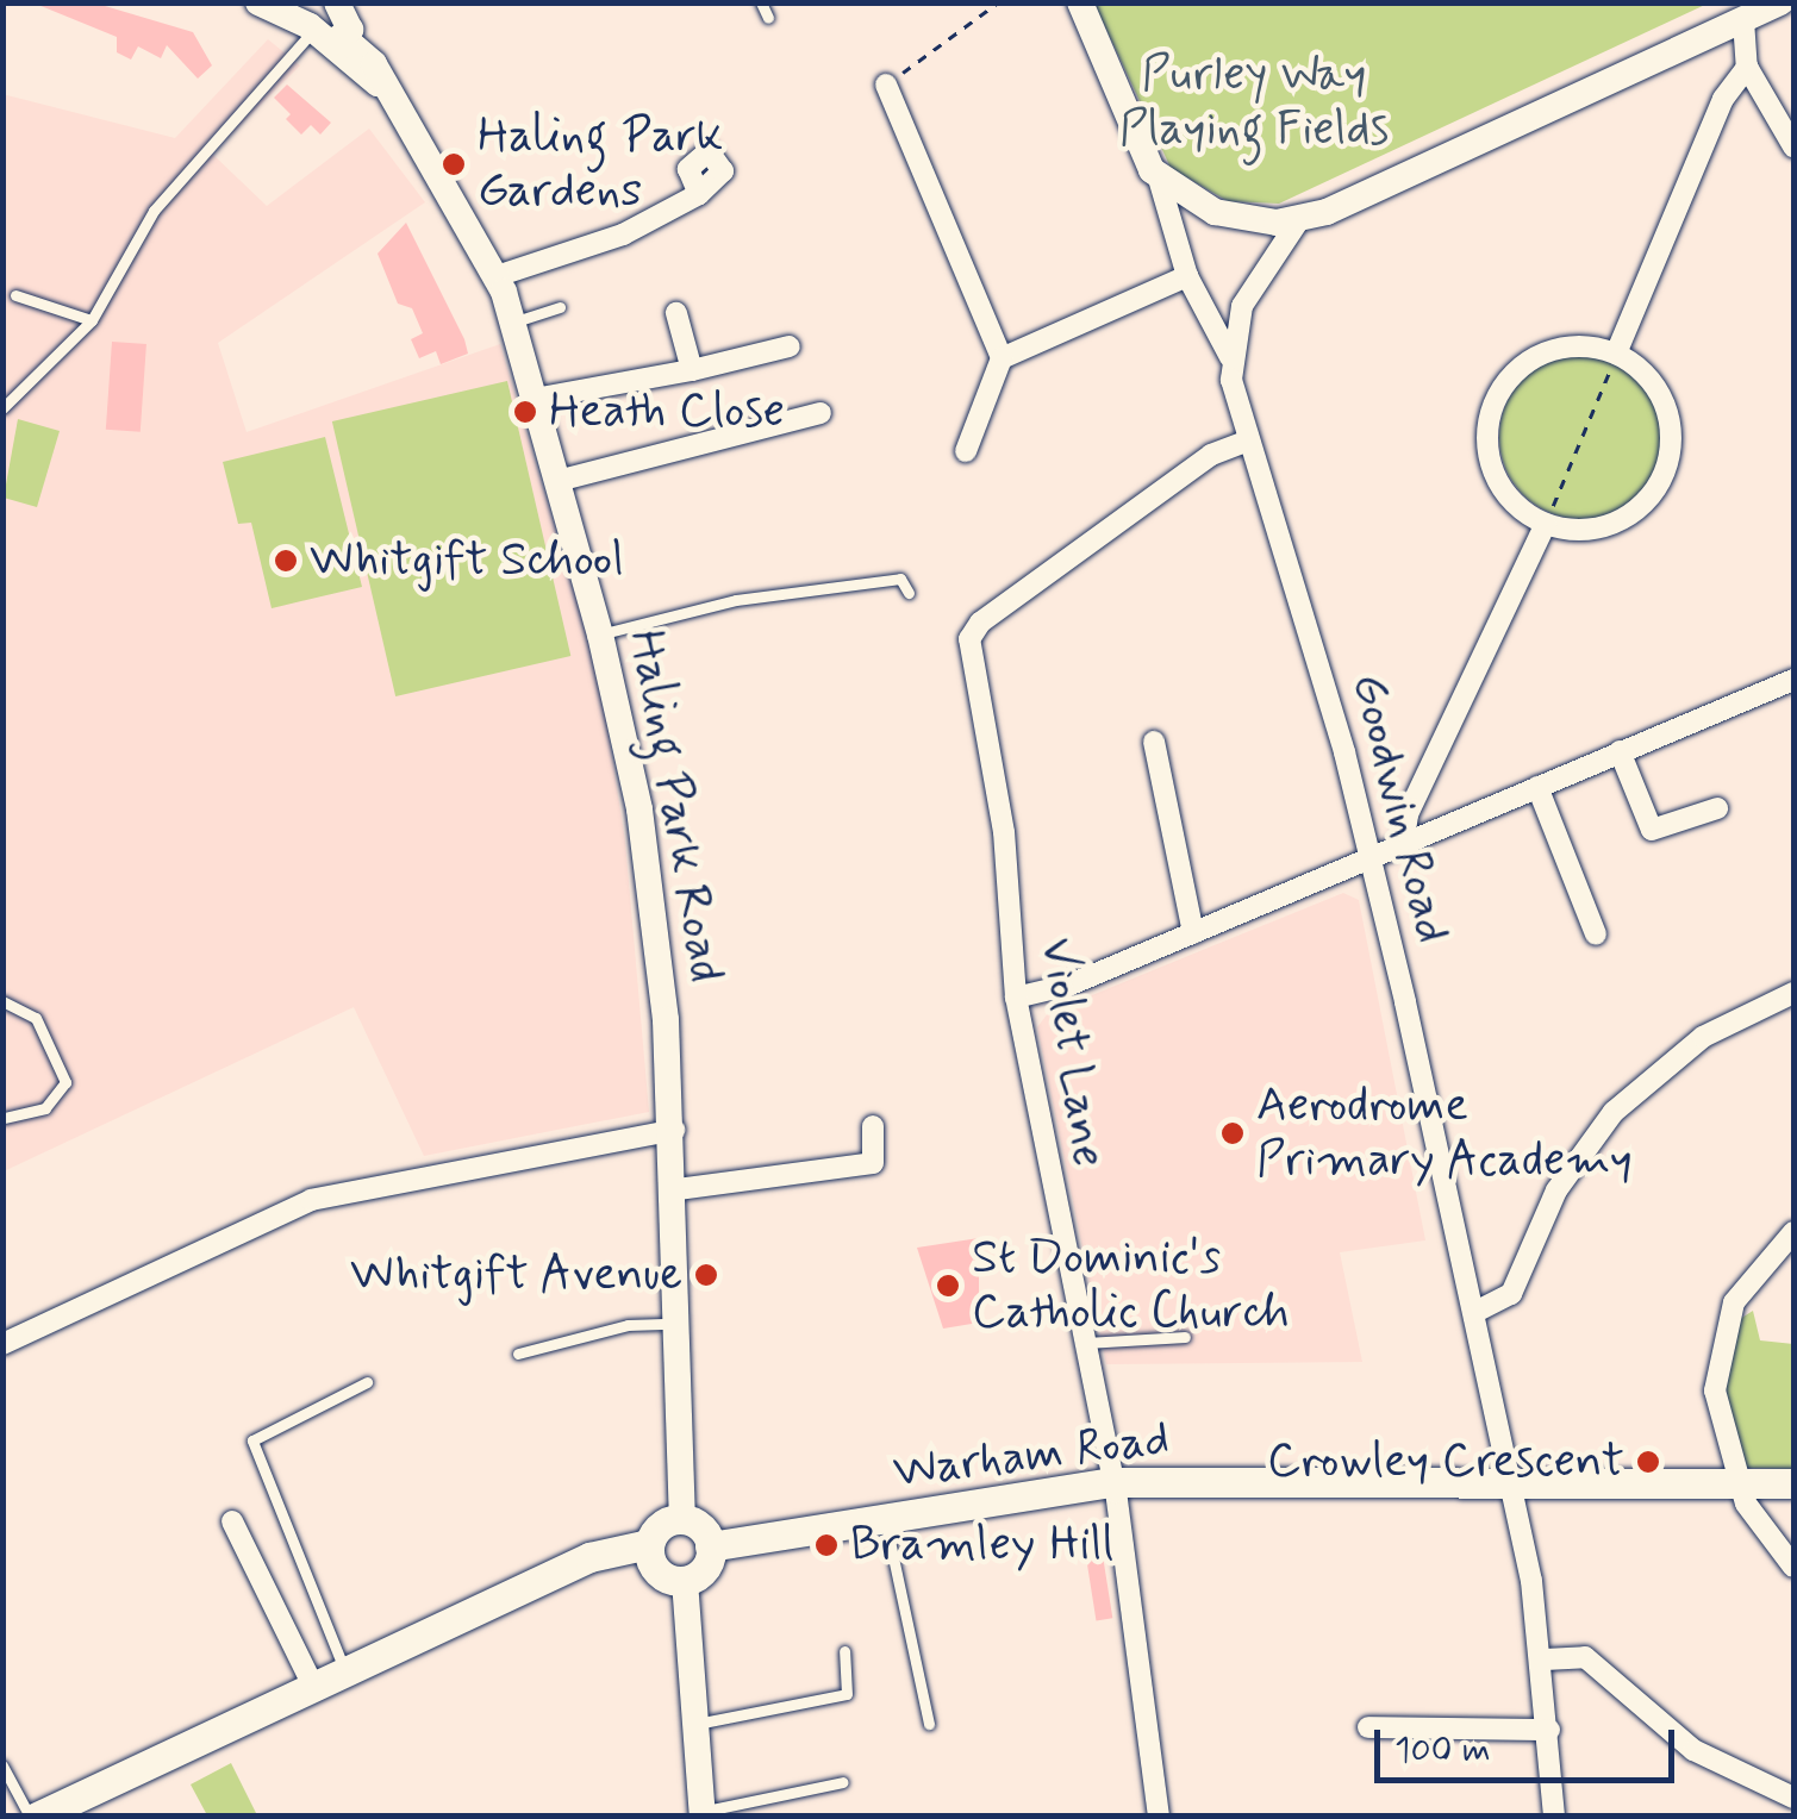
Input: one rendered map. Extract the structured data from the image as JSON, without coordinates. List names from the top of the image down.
{
  "streets": {
    "main road": ["Warham Road"],
    "street": ["Haling Park Road", "Goodwin Road", "Violet Lane"]
  },
  "crossings": [
    ["Haling Park Road", "Warham Road"],
    ["Goodwin Road", "Violet Lane"],
    ["Goodwin Road", "Warham Road"],
    ["Violet Lane", "Warham Road"]
  ],
  "parks": ["Purley Way Playing Fields"],
  "places": [
    "Haling Park Gardens",
    "Heath Close",
    "Whitgift School",
    "Aerodrome Primary Academy",
    "Whitgift Avenue",
    "St Dominic's Catholic Church",
    "Crowley Crescent",
    "Bramley Hill"
  ],
  "scale_bar": "100 m"
}
